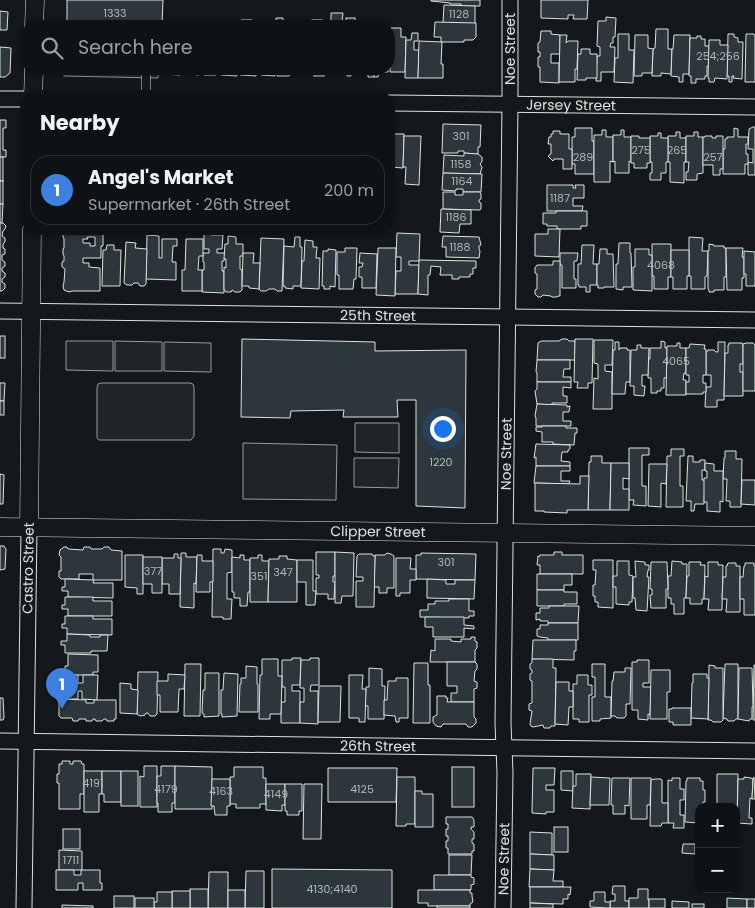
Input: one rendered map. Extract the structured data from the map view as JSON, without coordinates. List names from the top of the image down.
{
  "streets": {
    "street": [
      "Noe Street",
      "Jersey Street",
      "25th Street",
      "Clipper Street",
      "Castro Street",
      "26th Street"
    ]
  },
  "crossings": [
    ["Noe Street", "Jersey Street"],
    ["Noe Street", "25th Street"],
    ["Noe Street", "Clipper Street"],
    ["Noe Street", "26th Street"],
    ["25th Street", "Castro Street"],
    ["Clipper Street", "Castro Street"],
    ["Castro Street", "26th Street"]
  ],
  "house_numbers": [
    "1333",
    "1128",
    "254;256",
    "301",
    "275",
    "265",
    "289",
    "257",
    "1158",
    "1164",
    "1187",
    "1186",
    "1188",
    "4068",
    "4065",
    "1220",
    "301",
    "377",
    "347",
    "351",
    "4191",
    "4179",
    "4125",
    "4163",
    "4149",
    "1711",
    "4130;4140"
  ],
  "page": {
    "search": "Search here",
    "heading": "Nearby",
    "list": [
      {
        "mark": "1",
        "name": "Angel's Market",
        "note": "Supermarket · 26th Street",
        "value": "200 m"
      }
    ],
    "pins": "1",
    "map_buttons": ["+", "−"]
  }
}
